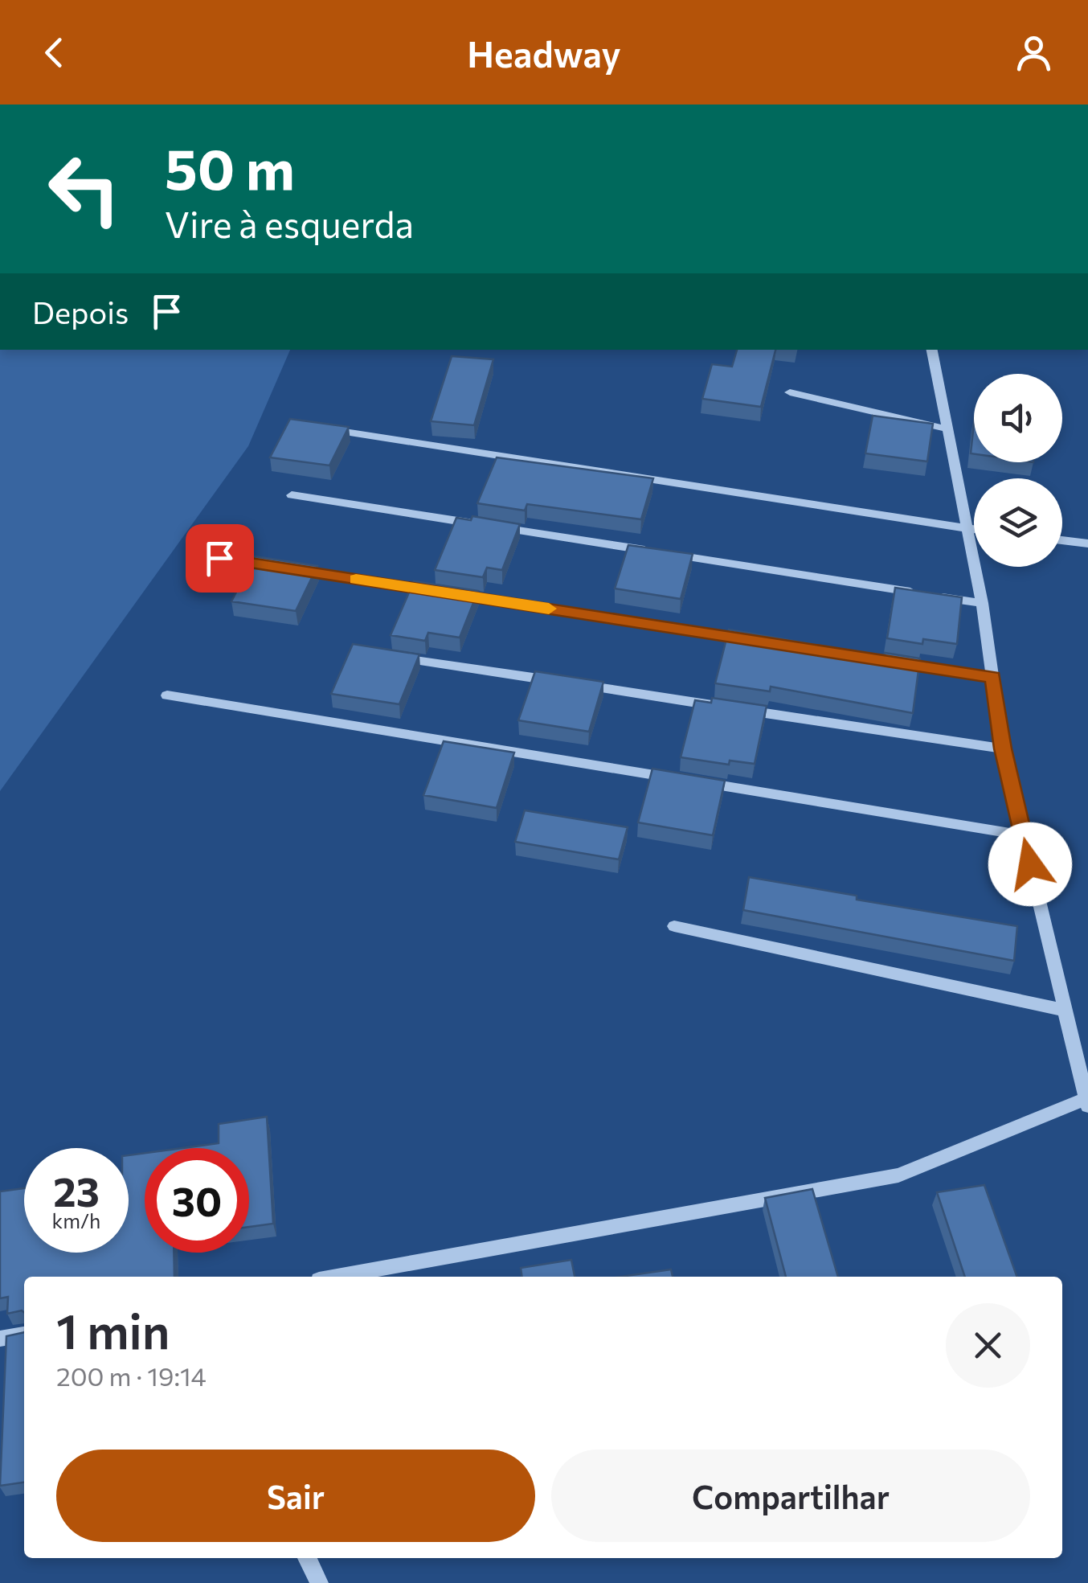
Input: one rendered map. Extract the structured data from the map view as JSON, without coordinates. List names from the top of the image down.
{
  "page": {
    "header": "Headway",
    "turn": ["50 m", "Vire à esquerda"],
    "then": "Depois",
    "speed": "23 km/h",
    "limit": "30",
    "heading": ["1 min", "200 m · 19:14"],
    "buttons": ["Sair", "Compartilhar"]
  }
}
